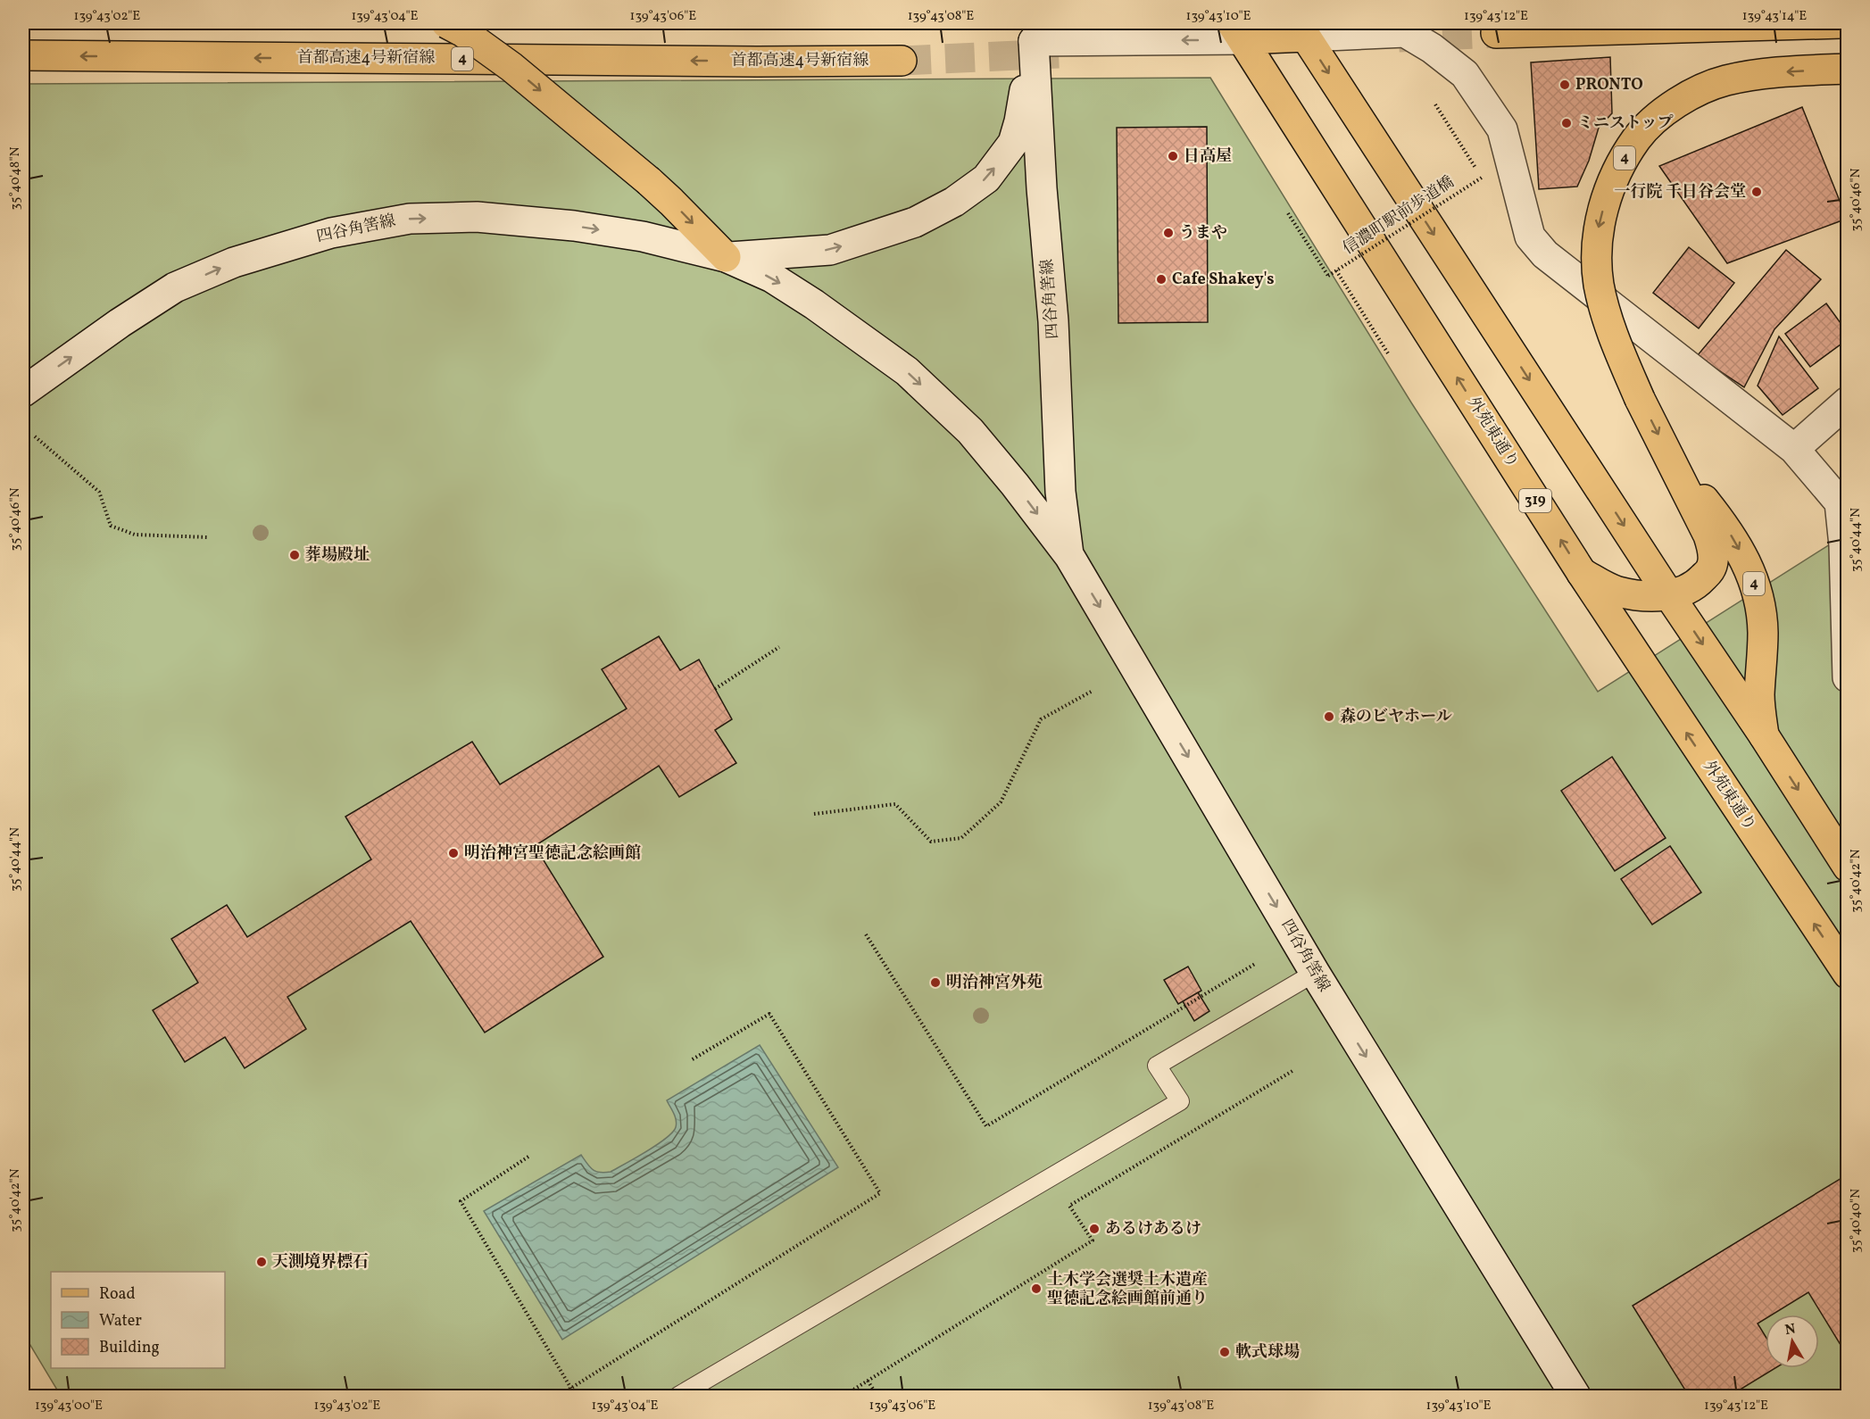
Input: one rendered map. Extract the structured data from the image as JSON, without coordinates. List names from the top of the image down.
{
  "streets": {
    "main road": [
      "首都高速4号新宿線",
      "4",
      "四谷角筈線",
      "外苑東通り",
      "319"
    ],
    "path": ["信濃町駅前歩道橋"]
  },
  "crossings": [
    ["4", "外苑東通り"]
  ],
  "one_way": ["首都高速4号新宿線"],
  "places": [
    "PRONTO",
    "ミニストップ",
    "日高屋",
    "一行院 千日谷会堂",
    "うまや",
    "Cafe Shakey's",
    "葬場殿址",
    "森のビヤホール",
    "明治神宮聖徳記念絵画館",
    "明治神宮外苑",
    "あるけあるけ",
    "天測境界標石",
    "土木学会選奨土木遺産 聖徳記念絵画館前通り",
    "軟式球場"
  ],
  "legend": ["Road", "Water", "Building"],
  "north": "top",
  "coordinates": [
    "139°43'02\"E",
    "139°43'04\"E",
    "139°43'06\"E",
    "139°43'08\"E",
    "139°43'10\"E",
    "139°43'12\"E",
    "139°43'14\"E",
    "35°40'48\"N",
    "35°40'46\"N",
    "35°40'44\"N",
    "35°40'42\"N",
    "35°40'40\"N",
    "139°43'00\"E"
  ]
}
